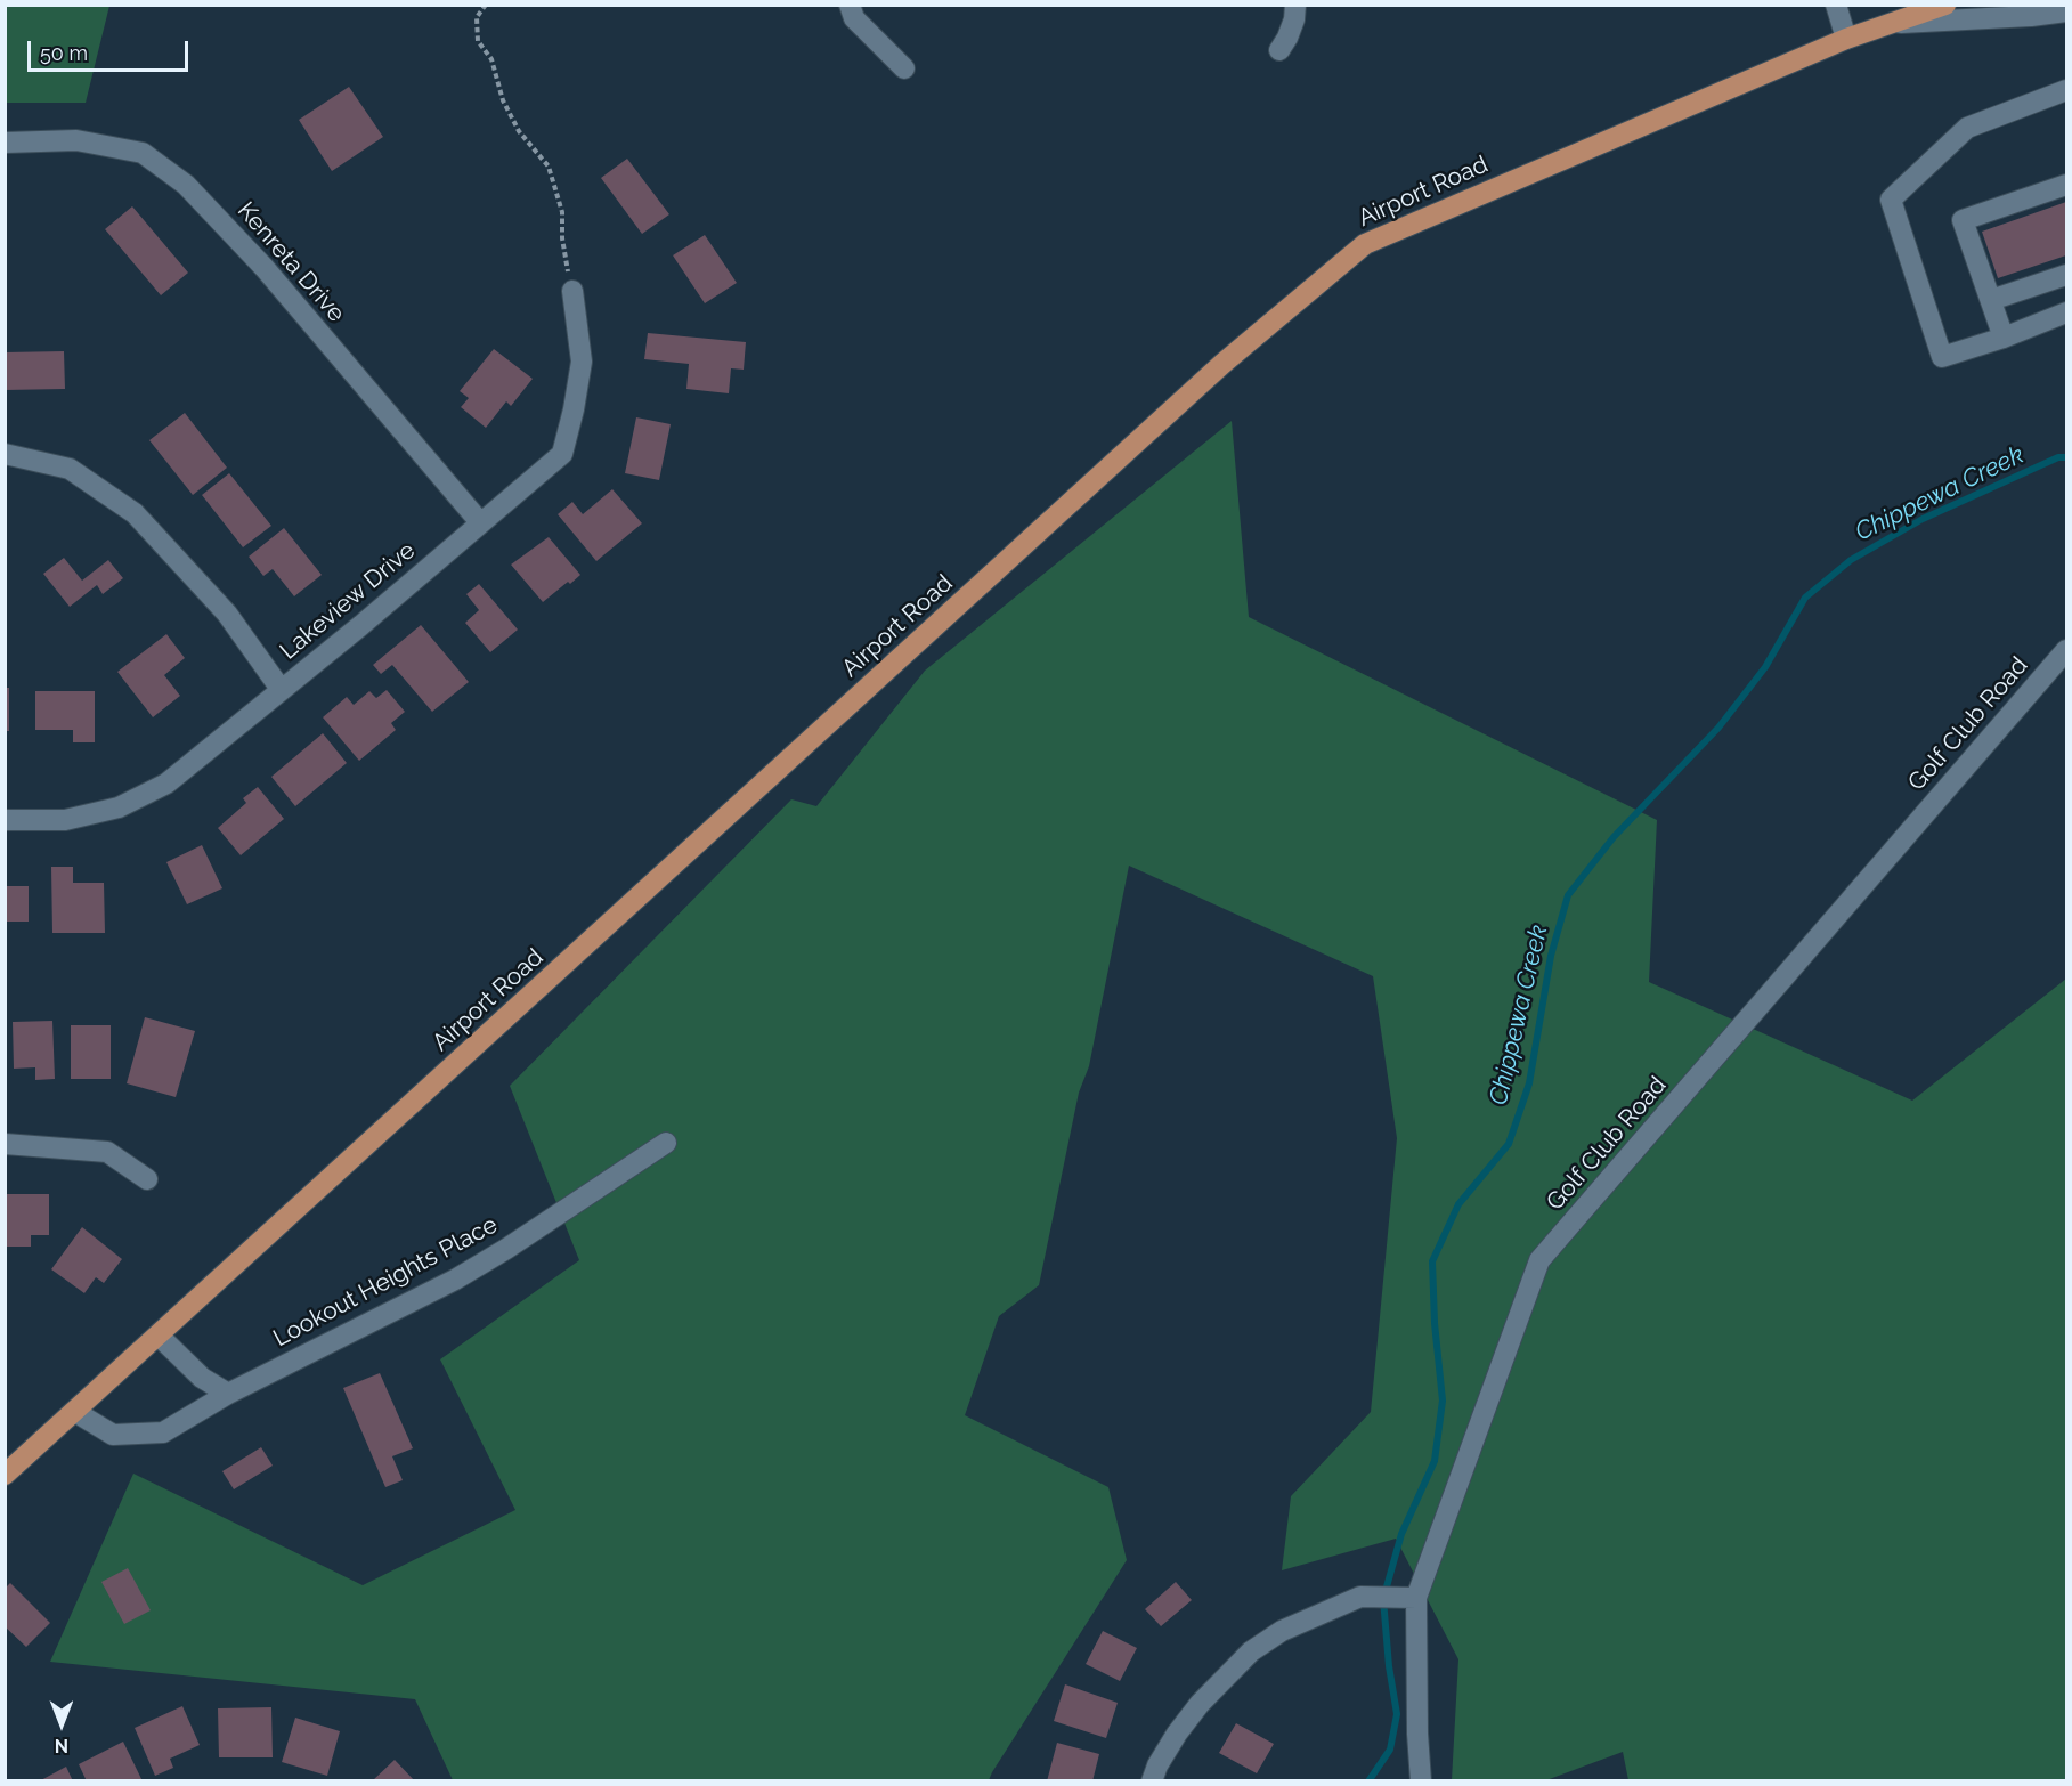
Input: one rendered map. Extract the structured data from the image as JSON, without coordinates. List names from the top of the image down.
{
  "streets": {
    "main road": ["Airport Road"],
    "street": [
      "Kenreta Drive",
      "Lakeview Drive",
      "Golf Club Road",
      "Lookout Heights Place"
    ]
  },
  "crossings": [
    ["Airport Road", "Lookout Heights Place"],
    ["Kenreta Drive", "Lakeview Drive"]
  ],
  "water": ["Chippewa Creek"],
  "scale_bar": "50 m",
  "north": "bottom"
}
